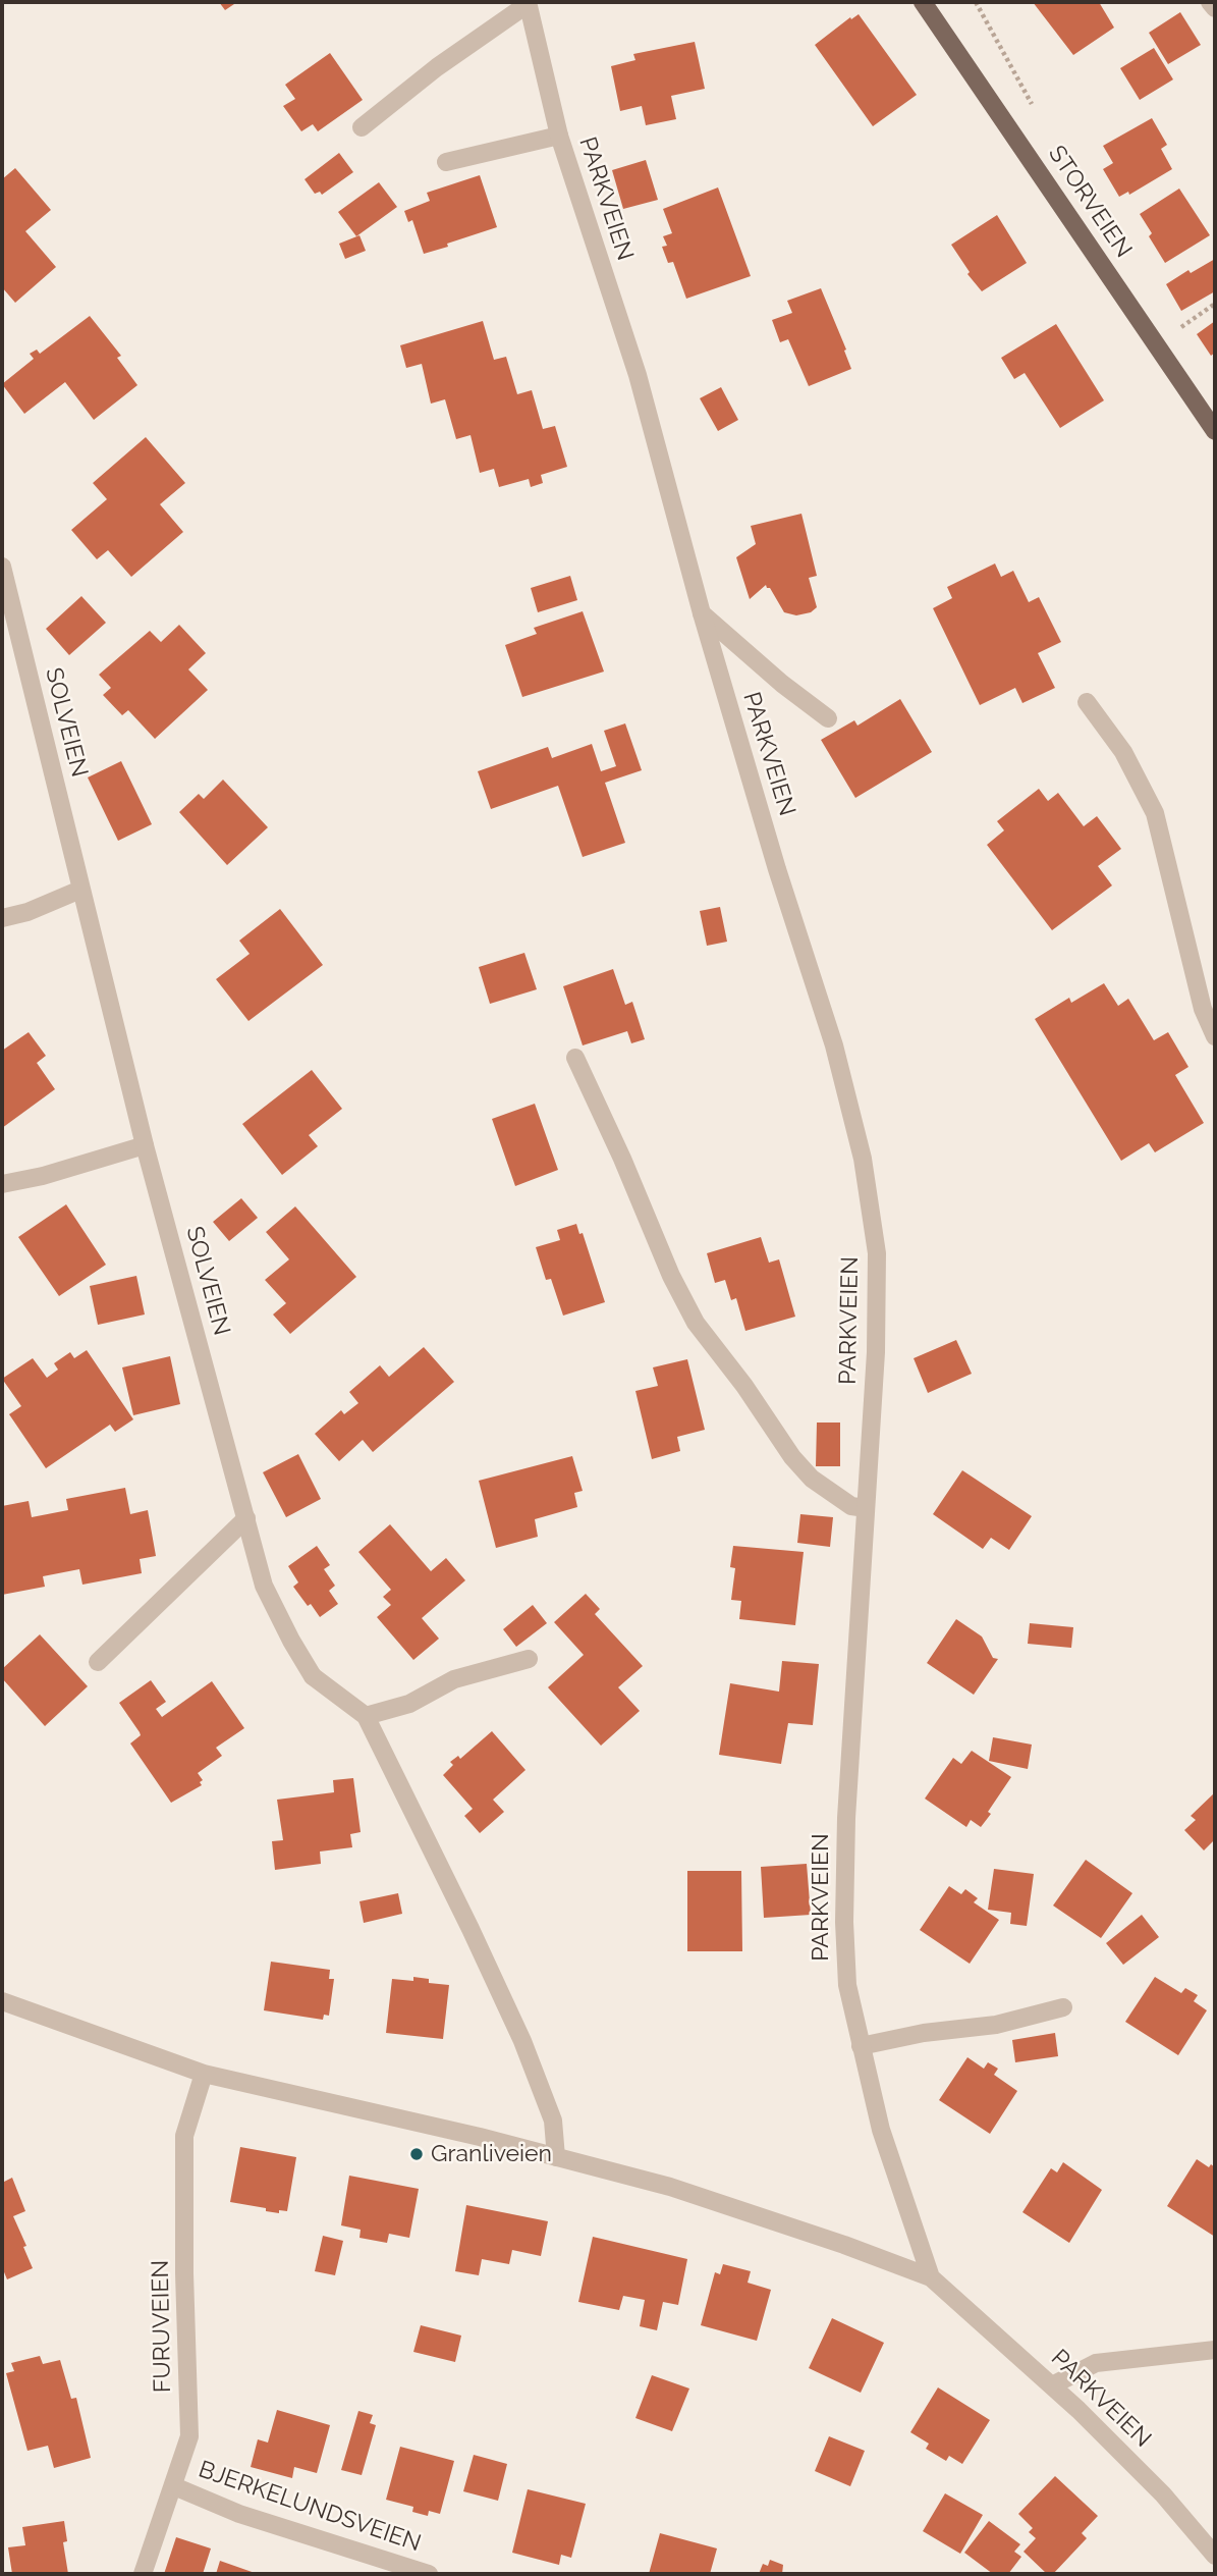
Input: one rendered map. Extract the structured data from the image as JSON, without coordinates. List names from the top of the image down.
{
  "streets": {
    "main road": ["STORVEIEN"],
    "street": [
      "PARKVEIEN",
      "SOLVEIEN",
      "FURUVEIEN",
      "BJERKELUNDSVEIEN"
    ]
  },
  "crossings": [
    ["FURUVEIEN", "BJERKELUNDSVEIEN"]
  ],
  "places": ["Granliveien"]
}
